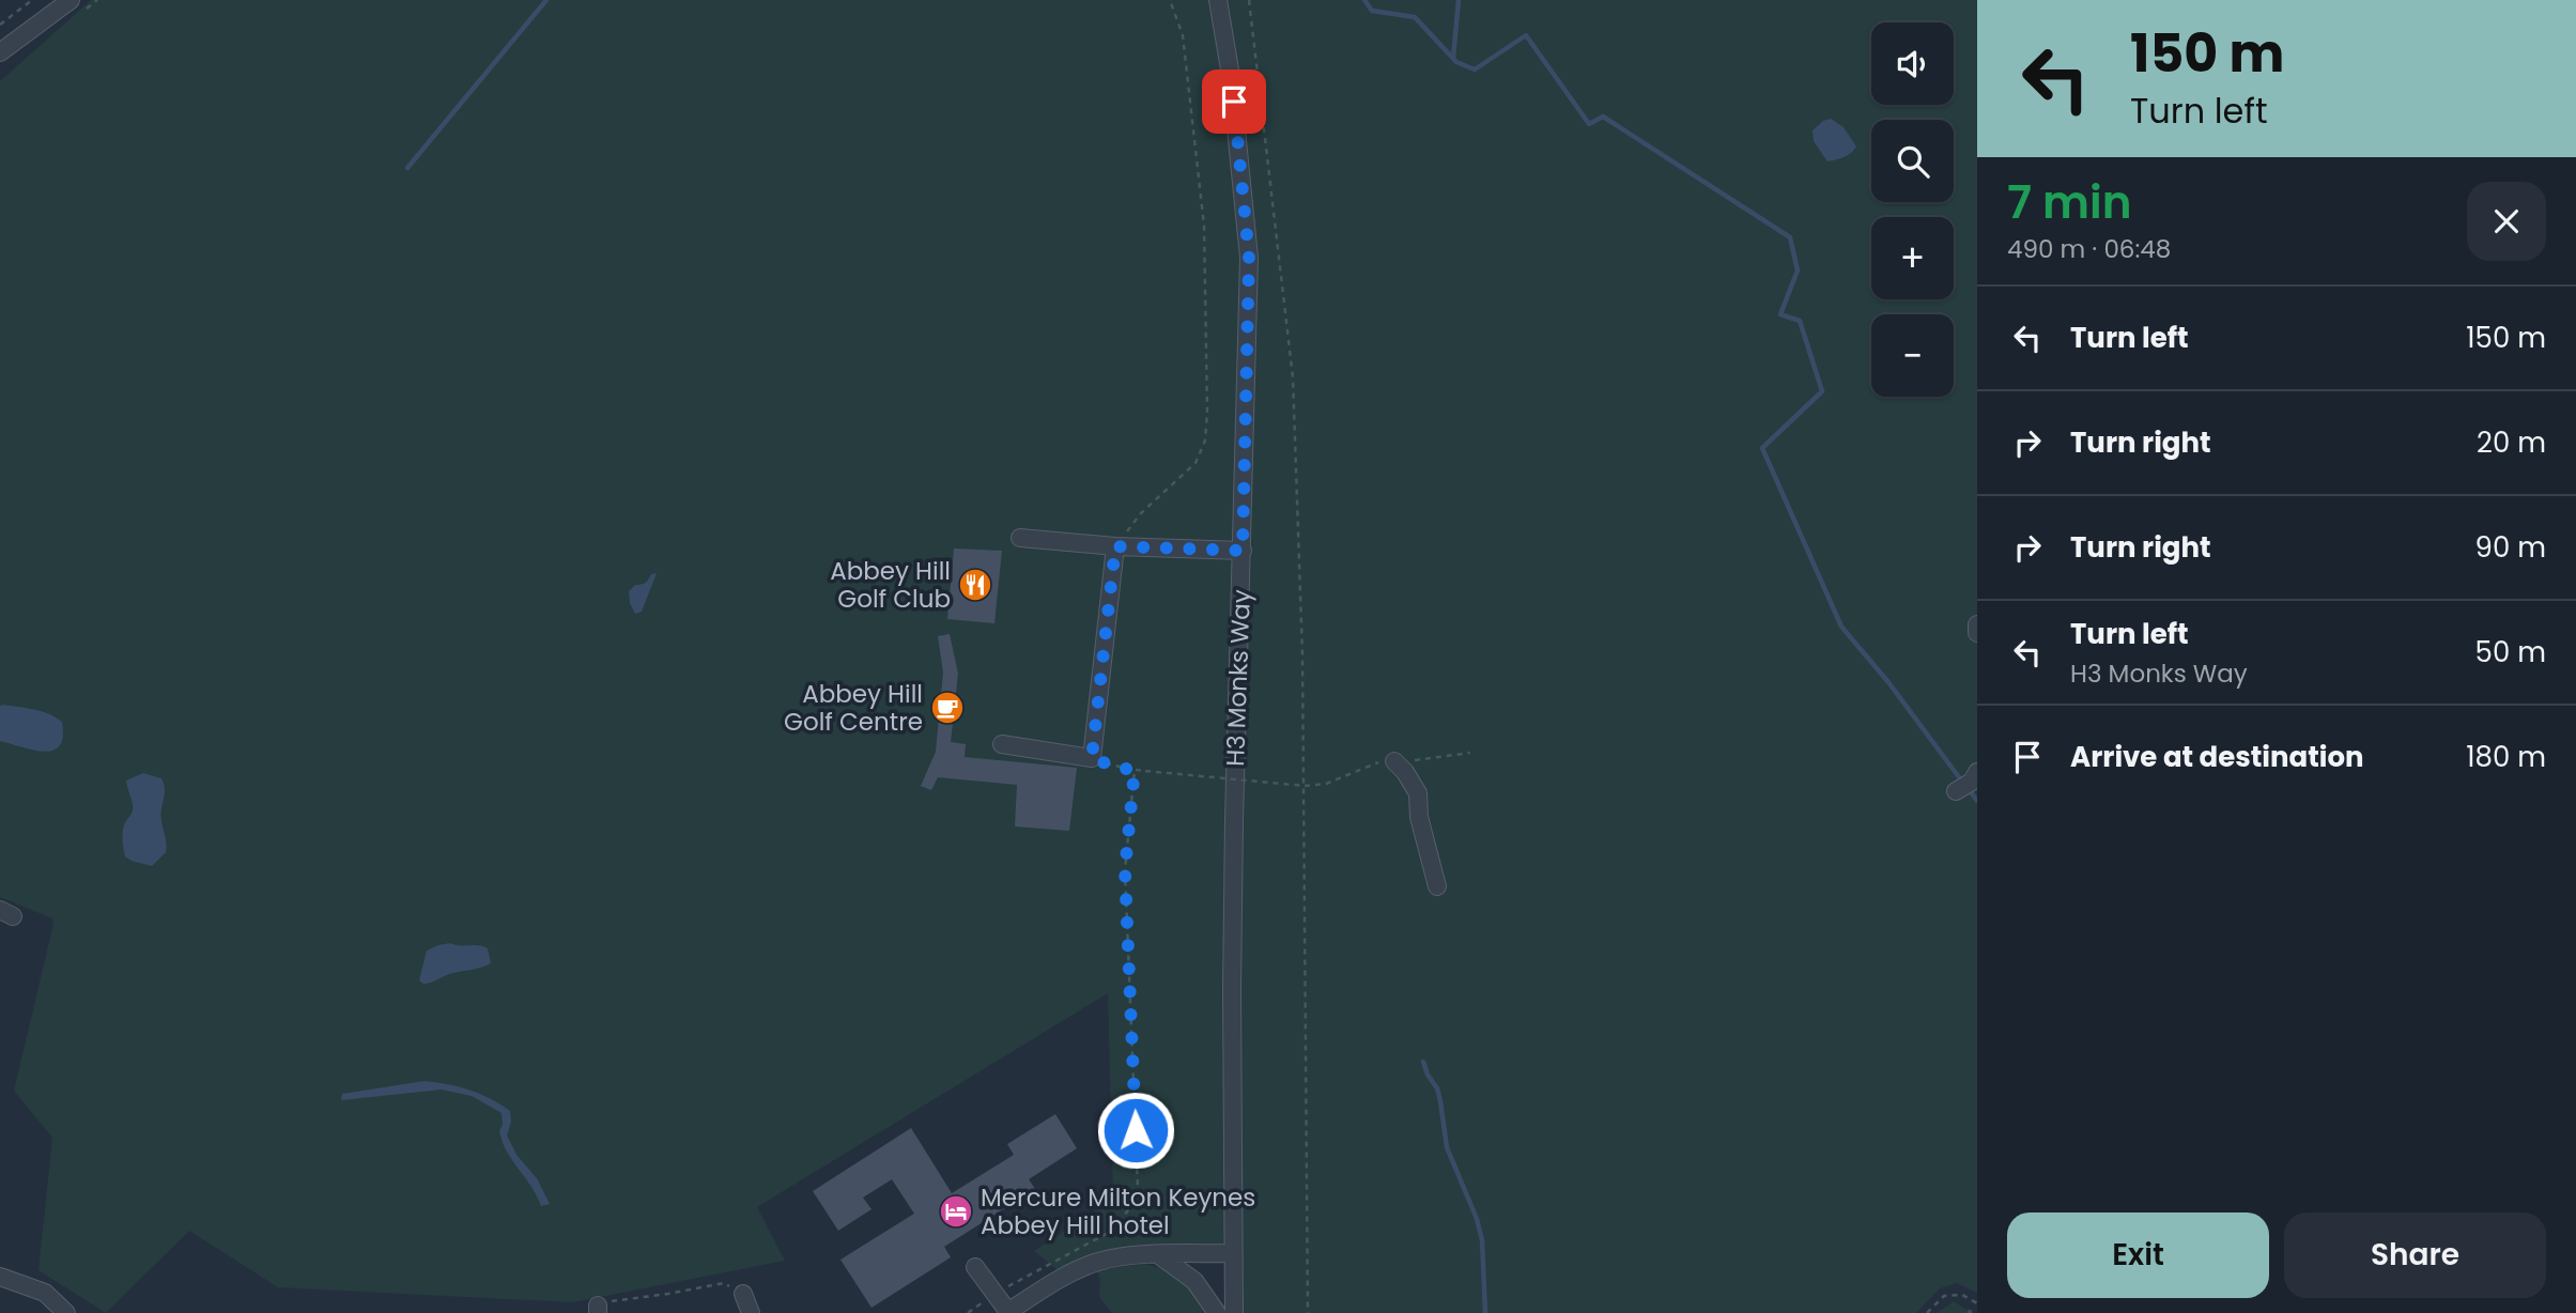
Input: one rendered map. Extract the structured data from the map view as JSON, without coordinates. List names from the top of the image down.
{
  "streets": {
    "street": ["H3 Monks Way"]
  },
  "places": {
    "restaurant": ["Abbey Hill Golf Club"],
    "cafe": ["Abbey Hill Golf Centre"],
    "hotel": ["Mercure Milton Keynes Abbey Hill hotel"]
  },
  "page": {
    "turn": ["150 m", "Turn left"],
    "map_buttons": ["+", "−"],
    "heading": ["7 min", "490 m · 06:48"],
    "list": [
      {
        "name": "Turn left",
        "value": "150 m"
      },
      {
        "name": "Turn right",
        "value": "20 m"
      },
      {
        "name": "Turn right",
        "value": "90 m"
      },
      {
        "name": "Turn left",
        "note": "H3 Monks Way",
        "value": "50 m"
      },
      {
        "name": "Arrive at destination",
        "value": "180 m"
      }
    ],
    "buttons": ["Exit", "Share"]
  }
}
